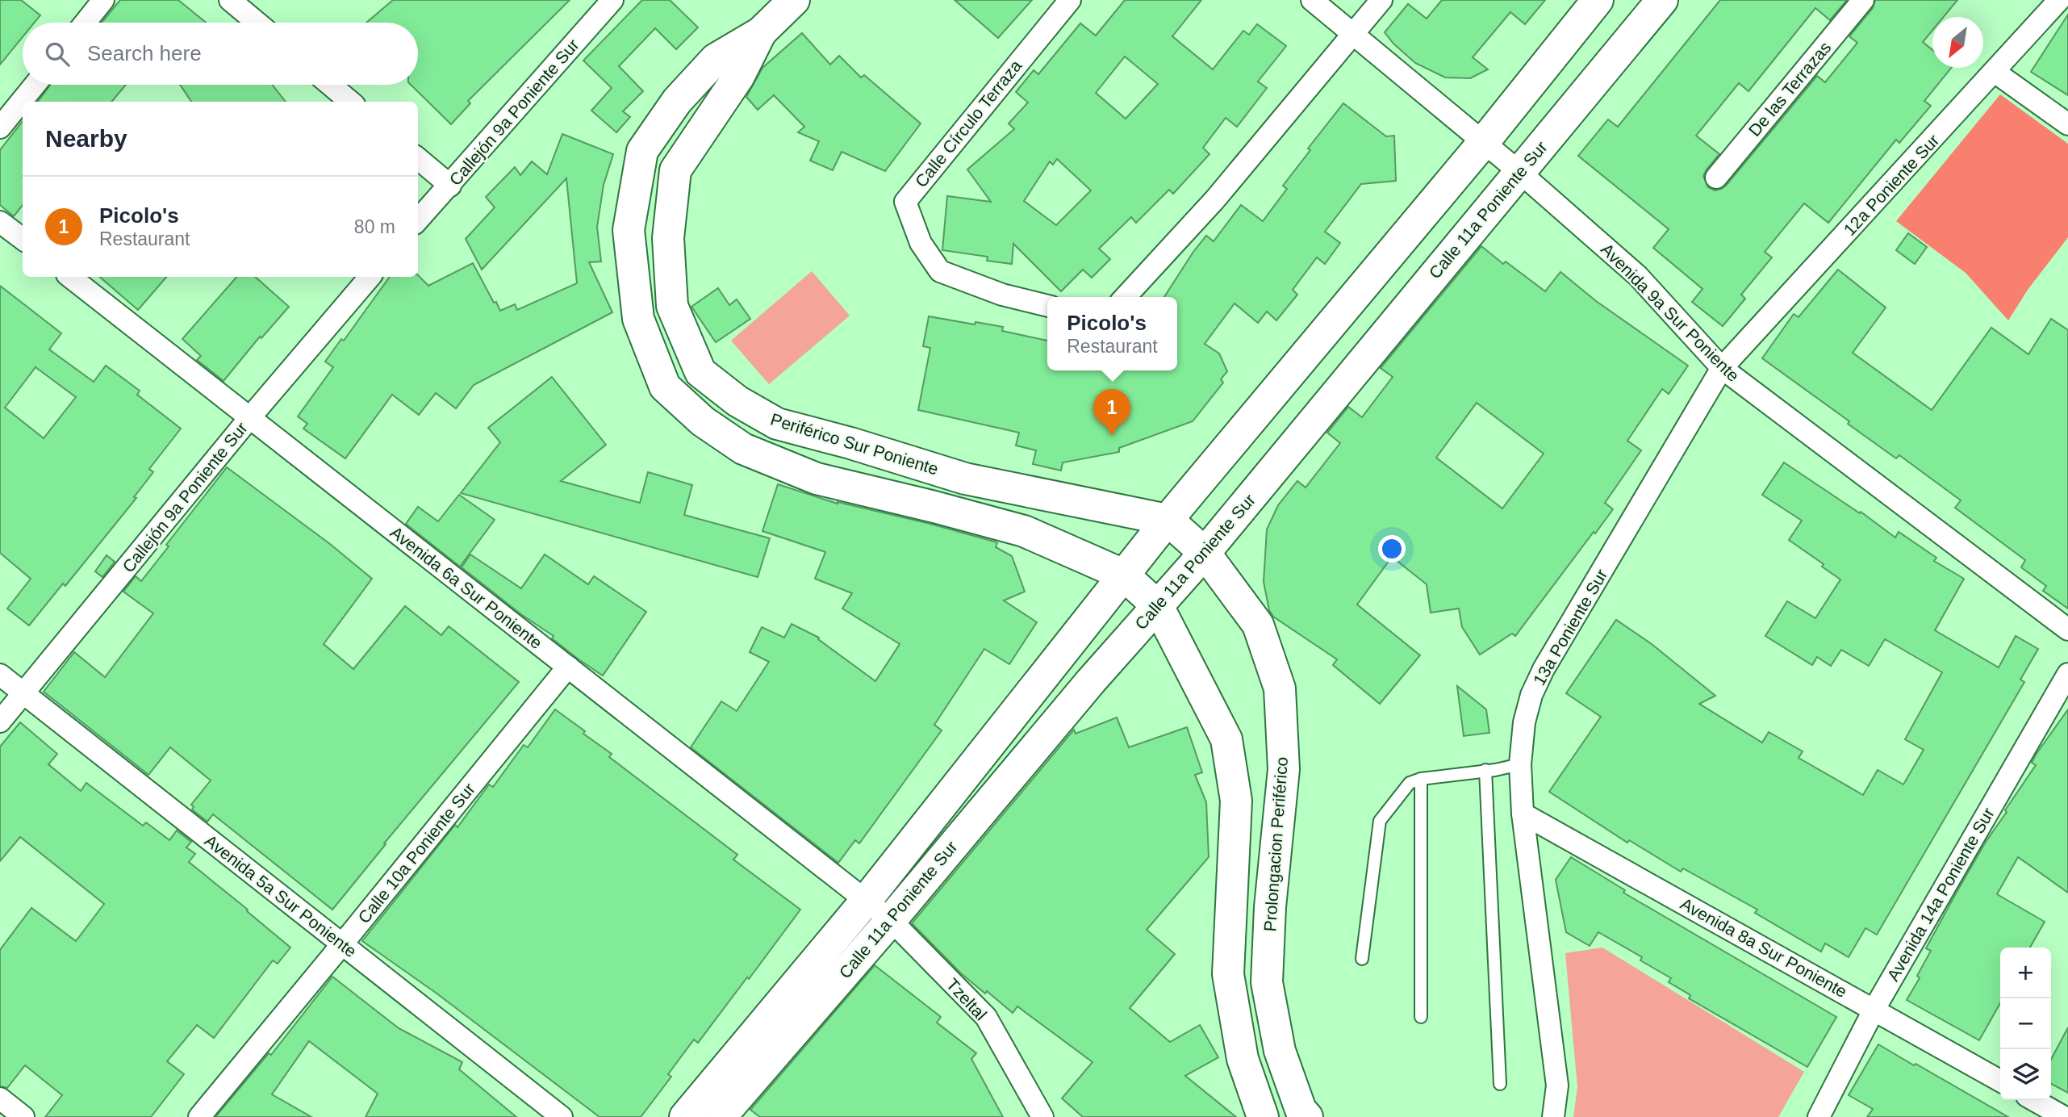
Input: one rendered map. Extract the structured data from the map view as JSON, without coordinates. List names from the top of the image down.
{
  "streets": {
    "main road": ["Calle 11a Poniente Sur", "Periférico Sur Poniente", "Prolongacion Periférico"],
    "street": [
      "De las Terrazas",
      "Callejón 9a Poniente Sur",
      "Calle Círculo Terraza",
      "12a Poniente Sur",
      "Avenida 9a Sur Poniente",
      "Avenida 6a Sur Poniente",
      "13a Poniente Sur",
      "Calle 10a Poniente Sur",
      "Avenida 14a Poniente Sur",
      "Avenida 5a Sur Poniente",
      "Avenida 8a Sur Poniente",
      "Tzeltal"
    ]
  },
  "crossings": [
    ["Callejón 9a Poniente Sur", "Avenida 6a Sur Poniente"],
    ["Callejón 9a Poniente Sur", "Avenida 5a Sur Poniente"],
    ["12a Poniente Sur", "Avenida 9a Sur Poniente"],
    ["12a Poniente Sur", "13a Poniente Sur"],
    ["Calle 11a Poniente Sur", "Avenida 9a Sur Poniente"],
    ["Calle 11a Poniente Sur", "Periférico Sur Poniente"],
    ["Calle 11a Poniente Sur", "Avenida 6a Sur Poniente"],
    ["Calle 11a Poniente Sur", "Prolongacion Periférico"],
    ["Calle 11a Poniente Sur", "Tzeltal"],
    ["Avenida 9a Sur Poniente", "13a Poniente Sur"],
    ["Avenida 6a Sur Poniente", "Calle 10a Poniente Sur"],
    ["Avenida 6a Sur Poniente", "Tzeltal"],
    ["13a Poniente Sur", "Avenida 8a Sur Poniente"],
    ["Calle 10a Poniente Sur", "Avenida 5a Sur Poniente"],
    ["Avenida 14a Poniente Sur", "Avenida 8a Sur Poniente"]
  ],
  "north": "bottom left",
  "page": {
    "search": "Search here",
    "heading": "Nearby",
    "list": [
      {
        "mark": "1",
        "name": "Picolo's",
        "note": "Restaurant",
        "value": "80 m"
      }
    ],
    "popup": ["Picolo's", "Restaurant"],
    "pins": "1",
    "map_buttons": ["+", "−"]
  }
}
